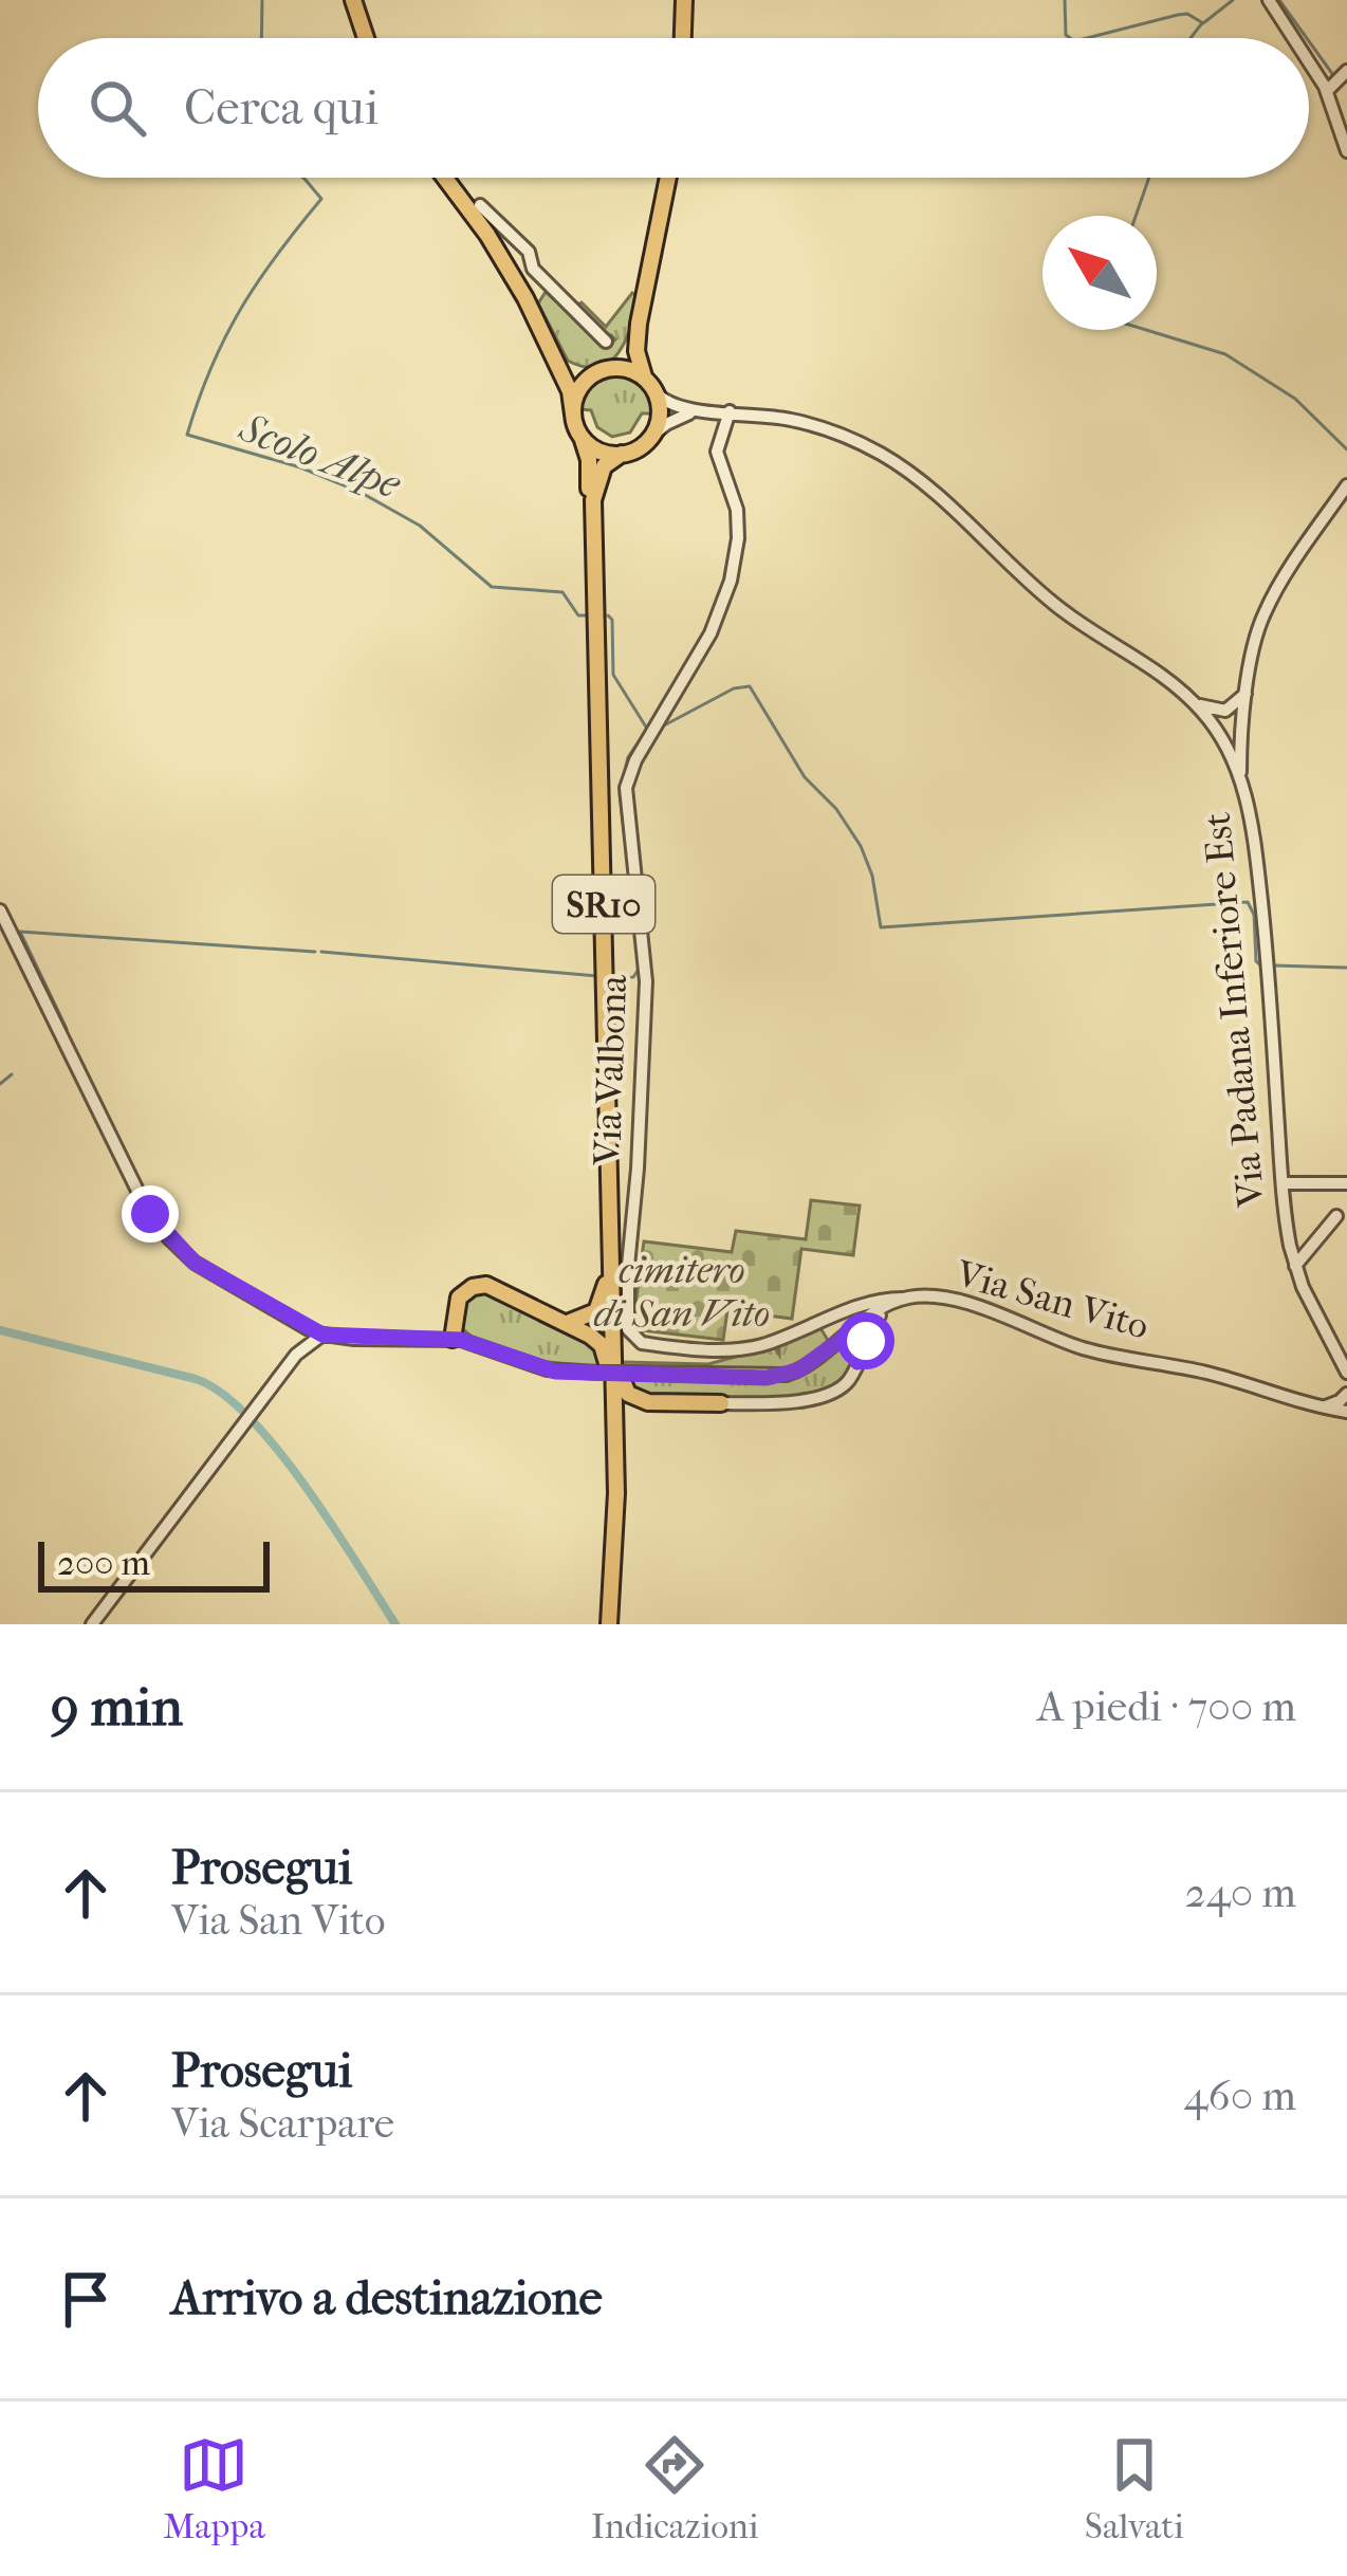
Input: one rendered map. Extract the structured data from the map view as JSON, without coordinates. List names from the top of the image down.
{
  "streets": {
    "main road": ["SR10"],
    "street": ["Via Padana Inferiore Est", "Via Valbona", "Via San Vito"]
  },
  "crossings": [
    ["SR10", "Via Padana Inferiore Est"],
    ["Via Padana Inferiore Est", "Via Valbona"],
    ["Via Valbona", "Via San Vito"]
  ],
  "water": ["Scolo Alpe"],
  "parks": ["cimitero di San Vito"],
  "scale_bar": "200 m",
  "north": "top left",
  "page": {
    "search": "Cerca qui",
    "scale": "200 m",
    "heading": ["9 min", "A piedi · 700 m"],
    "list": [
      ["Prosegui", "Via San Vito", "240 m"],
      ["Prosegui", "Via Scarpare", "460 m"],
      "Arrivo a destinazione"
    ],
    "nav": ["Mappa", "Indicazioni", "Salvati"]
  }
}
